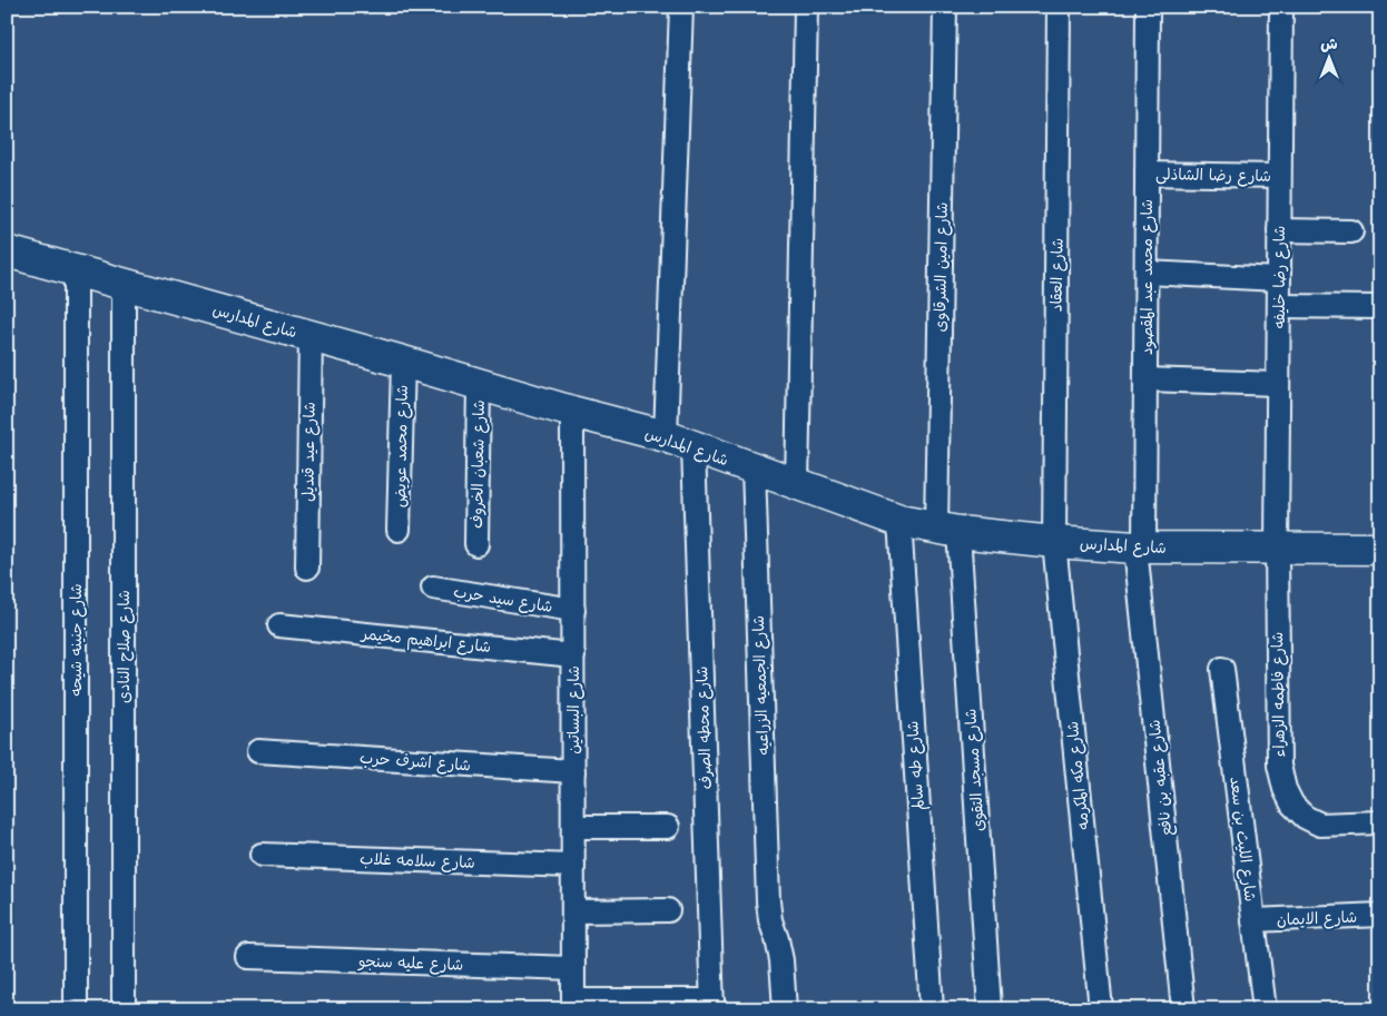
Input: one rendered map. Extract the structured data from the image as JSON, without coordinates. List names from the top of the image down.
{
  "streets": {
    "street": [
      "شارع رضا الشاذلى",
      "شارع امين الشرقاوى",
      "شارع العقاد",
      "شارع محمد عبد المقصود",
      "شارع رضا خليفه",
      "شارع المدارس",
      "شارع محمد عويض",
      "شارع عيد قنديل",
      "شارع شعبان الخروف",
      "شارع سيد حرب",
      "شارع جنينه شيحه",
      "شارع ابراهيم مخيمر",
      "شارع صلاح النادى",
      "شارع الجمعيه الزراعيه",
      "شارع فاطمه الزهراء",
      "شارع البساتين",
      "شارع محطه الصرف",
      "شارع اشرف حرب",
      "شارع طه سالم",
      "شارع مسجد التقوى",
      "شارع مكه المكرمه",
      "شارع عقبه بن نافع",
      "شارع الليث بن سعد",
      "شارع سلامه غلاب",
      "شارع الايمان",
      "شارع عليه سنجو"
    ]
  },
  "crossings": [
    ["شارع رضا الشاذلى", "شارع محمد عبد المقصود"],
    ["شارع رضا الشاذلى", "شارع رضا خليفه"],
    ["شارع امين الشرقاوى", "شارع المدارس"],
    ["شارع امين الشرقاوى", "شارع مسجد التقوى"],
    ["شارع العقاد", "شارع المدارس"],
    ["شارع العقاد", "شارع مكه المكرمه"],
    ["شارع محمد عبد المقصود", "شارع المدارس"],
    ["شارع محمد عبد المقصود", "شارع عقبه بن نافع"],
    ["شارع رضا خليفه", "شارع المدارس"],
    ["شارع رضا خليفه", "شارع فاطمه الزهراء"],
    ["شارع المدارس", "شارع محمد عويض"],
    ["شارع المدارس", "شارع عيد قنديل"],
    ["شارع المدارس", "شارع شعبان الخروف"],
    ["شارع المدارس", "شارع جنينه شيحه"],
    ["شارع المدارس", "شارع صلاح النادى"],
    ["شارع المدارس", "شارع الجمعيه الزراعيه"],
    ["شارع المدارس", "شارع فاطمه الزهراء"],
    ["شارع المدارس", "شارع البساتين"],
    ["شارع المدارس", "شارع محطه الصرف"],
    ["شارع المدارس", "شارع طه سالم"],
    ["شارع المدارس", "شارع مسجد التقوى"],
    ["شارع المدارس", "شارع مكه المكرمه"],
    ["شارع المدارس", "شارع عقبه بن نافع"],
    ["شارع سيد حرب", "شارع البساتين"],
    ["شارع ابراهيم مخيمر", "شارع البساتين"],
    ["شارع البساتين", "شارع اشرف حرب"],
    ["شارع البساتين", "شارع سلامه غلاب"],
    ["شارع البساتين", "شارع عليه سنجو"],
    ["شارع الليث بن سعد", "شارع الايمان"]
  ],
  "north": "top"
}
